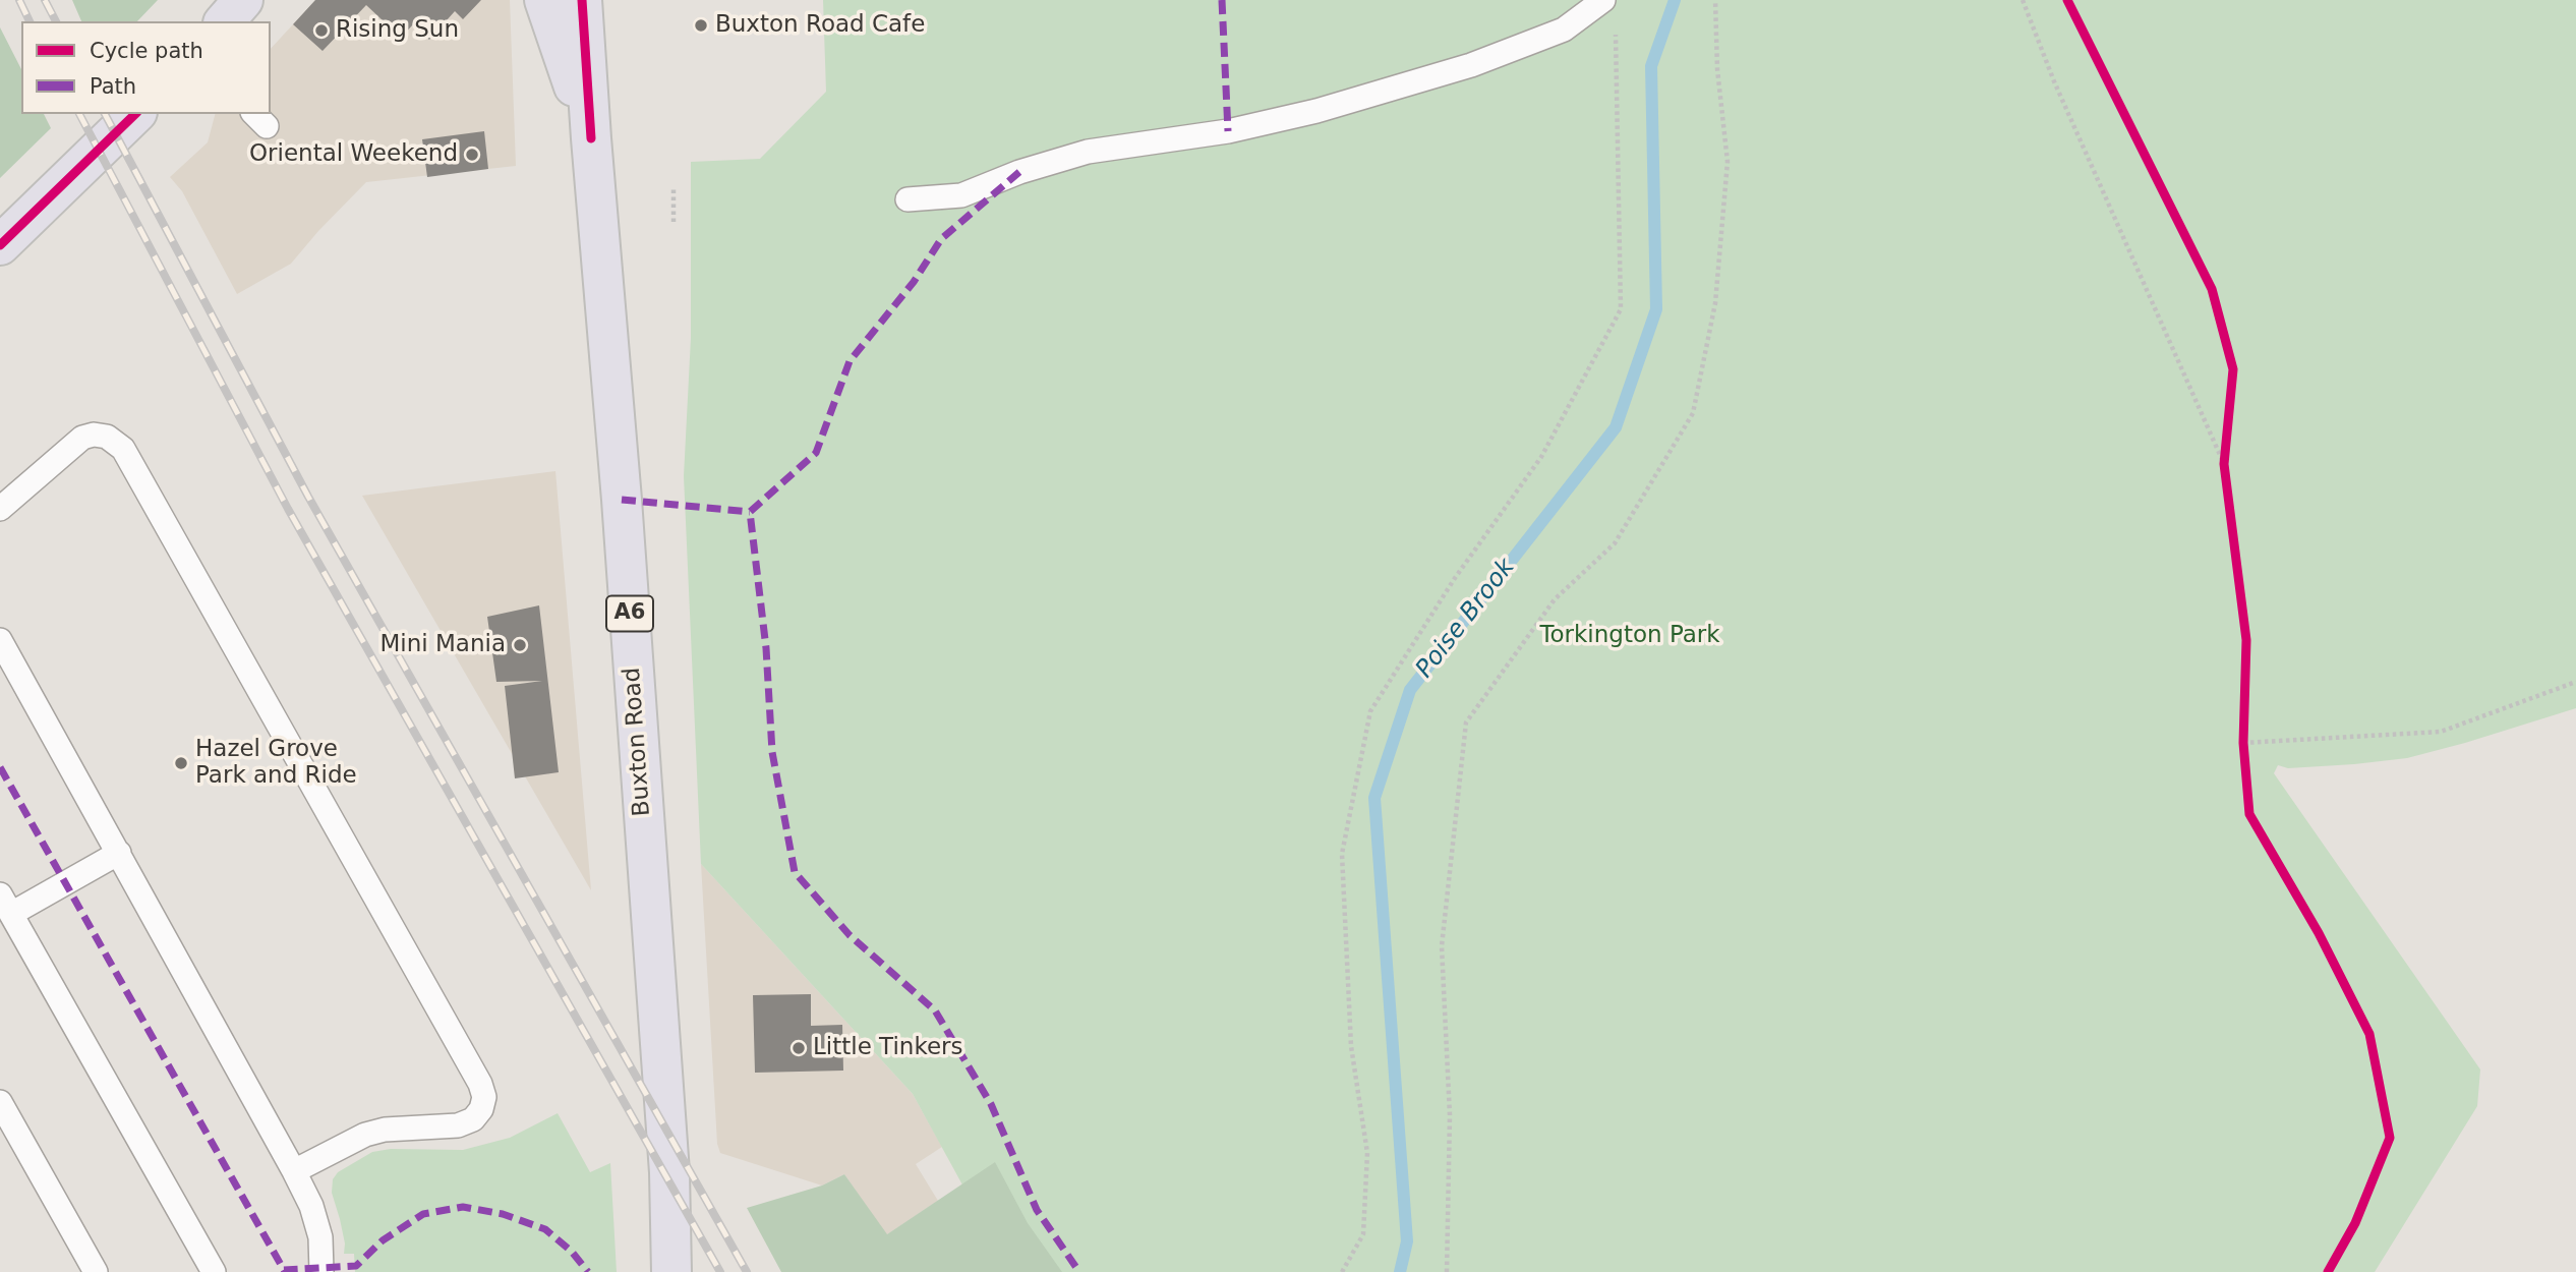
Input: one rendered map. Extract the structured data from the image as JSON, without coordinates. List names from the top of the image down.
{
  "streets": {
    "highway": ["A6", "Buxton Road"]
  },
  "water": ["Poise Brook"],
  "parks": ["Torkington Park"],
  "places": [
    "Buxton Road Cafe",
    "Rising Sun",
    "Oriental Weekend",
    "Mini Mania",
    "Hazel Grove Park and Ride",
    "Little Tinkers"
  ],
  "legend": ["Cycle path", "Path"]
}
